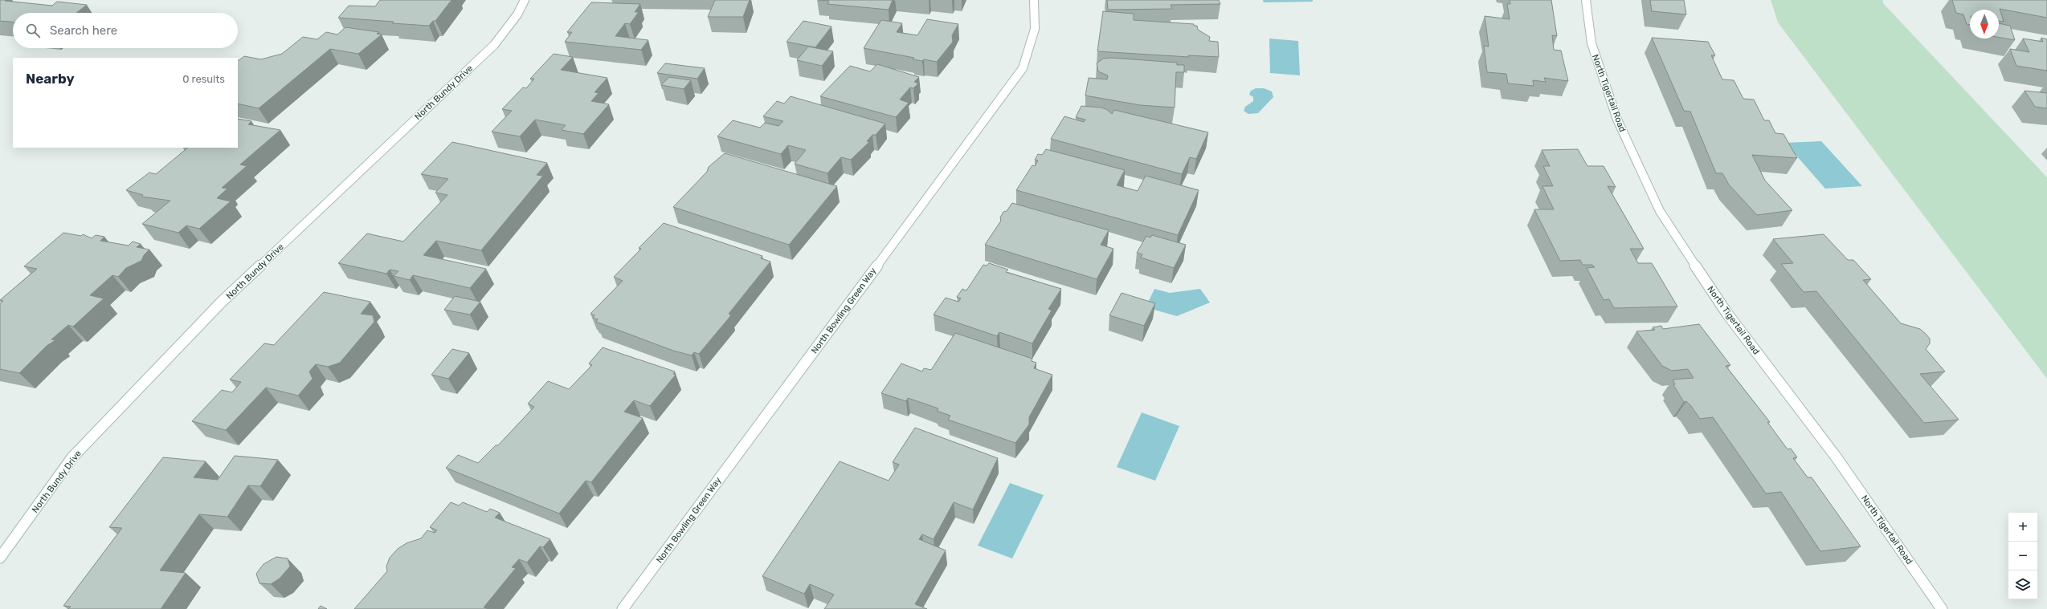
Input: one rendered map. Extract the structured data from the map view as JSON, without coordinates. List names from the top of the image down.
{
  "streets": {
    "street": ["North Bundy Drive", "North Tigertail Road", "North Bowling Green Way"]
  },
  "north": "bottom",
  "page": {
    "search": "Search here",
    "heading": ["Nearby", "0 results"],
    "map_buttons": ["+", "−"]
  }
}
